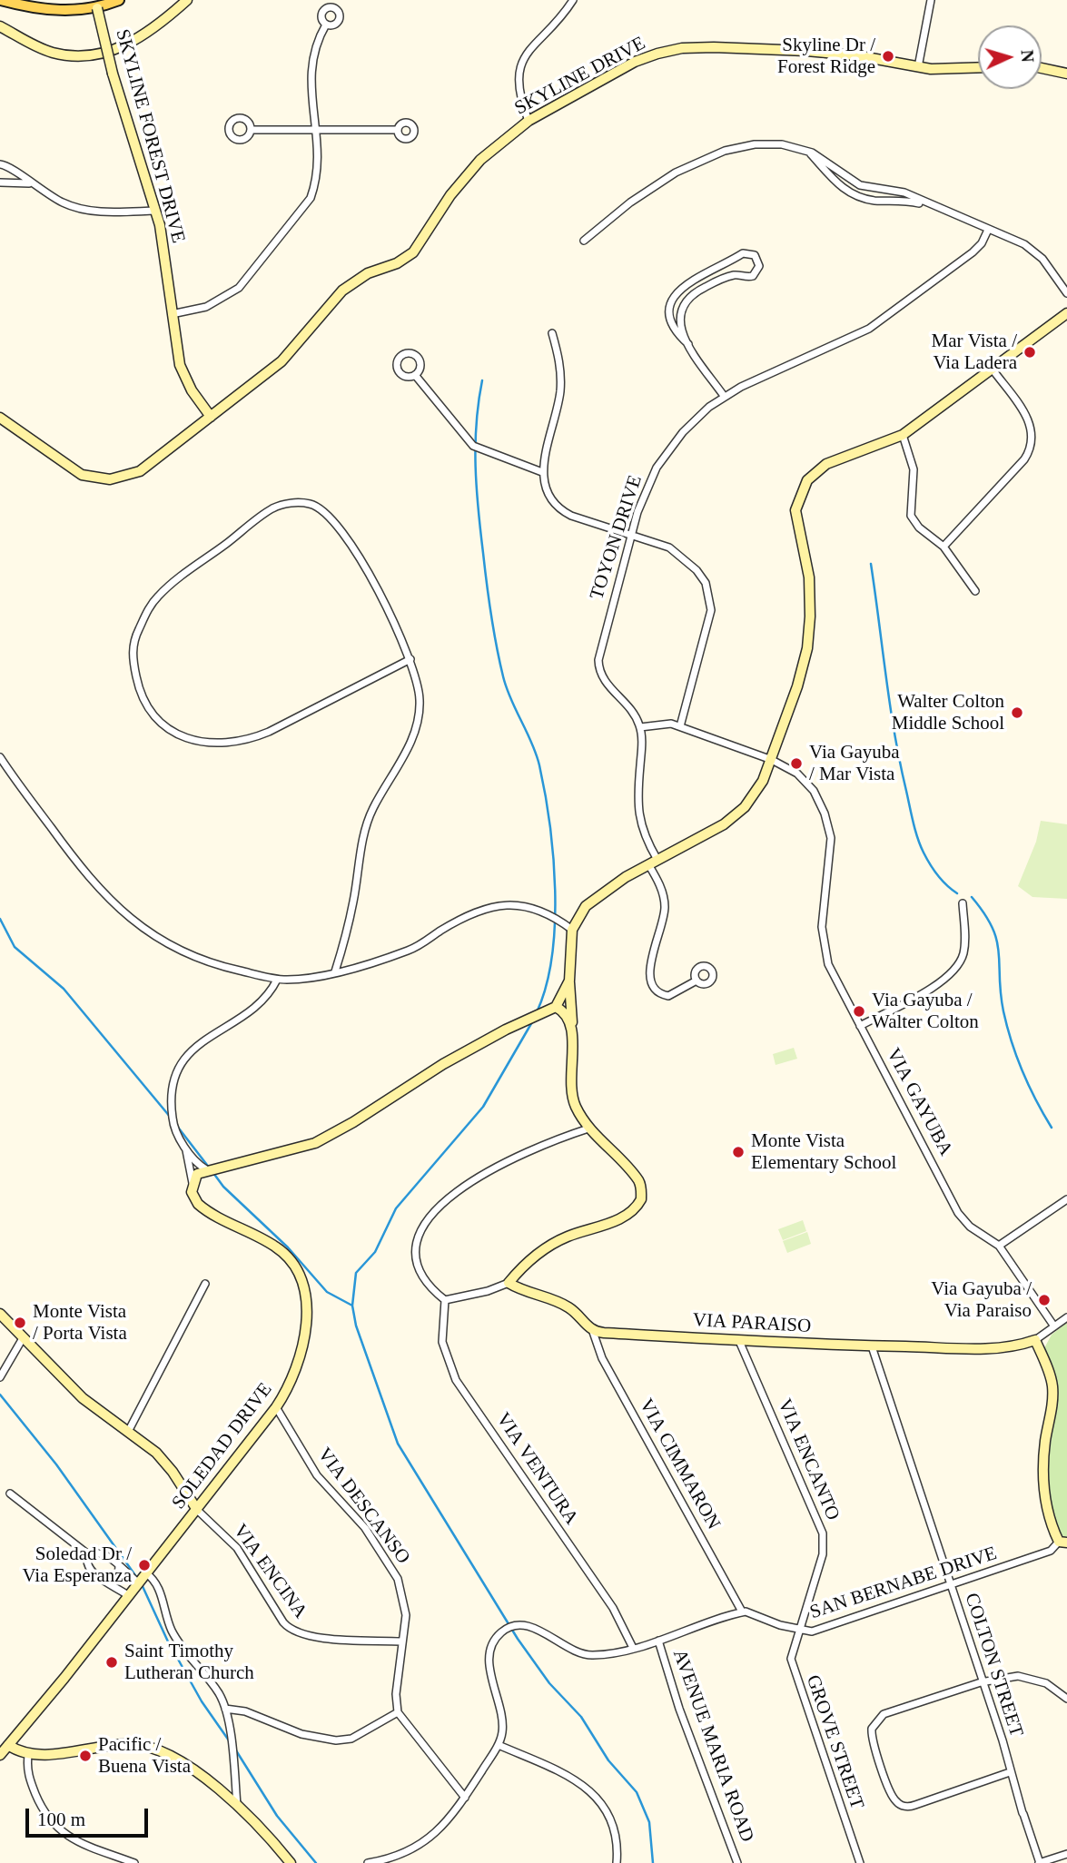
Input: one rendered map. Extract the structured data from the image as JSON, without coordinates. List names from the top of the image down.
{
  "streets": {
    "street": [
      "SKYLINE DRIVE",
      "SKYLINE FOREST DRIVE",
      "TOYON DRIVE",
      "VIA GAYUBA",
      "VIA PARAISO",
      "SOLEDAD DRIVE",
      "VIA ENCANTO",
      "VIA CIMMARON",
      "VIA VENTURA",
      "VIA DESCANSO",
      "VIA ENCINA",
      "SAN BERNABE DRIVE",
      "COLTON STREET",
      "GROVE STREET",
      "AVENUE MARIA ROAD"
    ]
  },
  "crossings": [
    ["SKYLINE DRIVE", "SKYLINE FOREST DRIVE"],
    ["TOYON DRIVE", "VIA GAYUBA"],
    ["VIA GAYUBA", "VIA PARAISO"],
    ["VIA PARAISO", "VIA ENCANTO"],
    ["VIA PARAISO", "VIA CIMMARON"],
    ["VIA PARAISO", "COLTON STREET"],
    ["SOLEDAD DRIVE", "VIA DESCANSO"],
    ["SOLEDAD DRIVE", "VIA ENCINA"],
    ["VIA ENCANTO", "SAN BERNABE DRIVE"],
    ["VIA ENCANTO", "GROVE STREET"],
    ["VIA CIMMARON", "SAN BERNABE DRIVE"],
    ["VIA DESCANSO", "VIA ENCINA"],
    ["SAN BERNABE DRIVE", "COLTON STREET"],
    ["SAN BERNABE DRIVE", "GROVE STREET"]
  ],
  "places": [
    "Skyline Dr / Forest Ridge",
    "Mar Vista / Via Ladera",
    "Walter Colton Middle School",
    "Via Gayuba / Mar Vista",
    "Via Gayuba / Walter Colton",
    "Monte Vista Elementary School",
    "Via Gayuba / Via Paraiso",
    "Monte Vista / Porta Vista",
    "Soledad Dr / Via Esperanza",
    "Saint Timothy Lutheran Church",
    "Pacific / Buena Vista"
  ],
  "scale_bar": "100 m",
  "north": "right"
}
